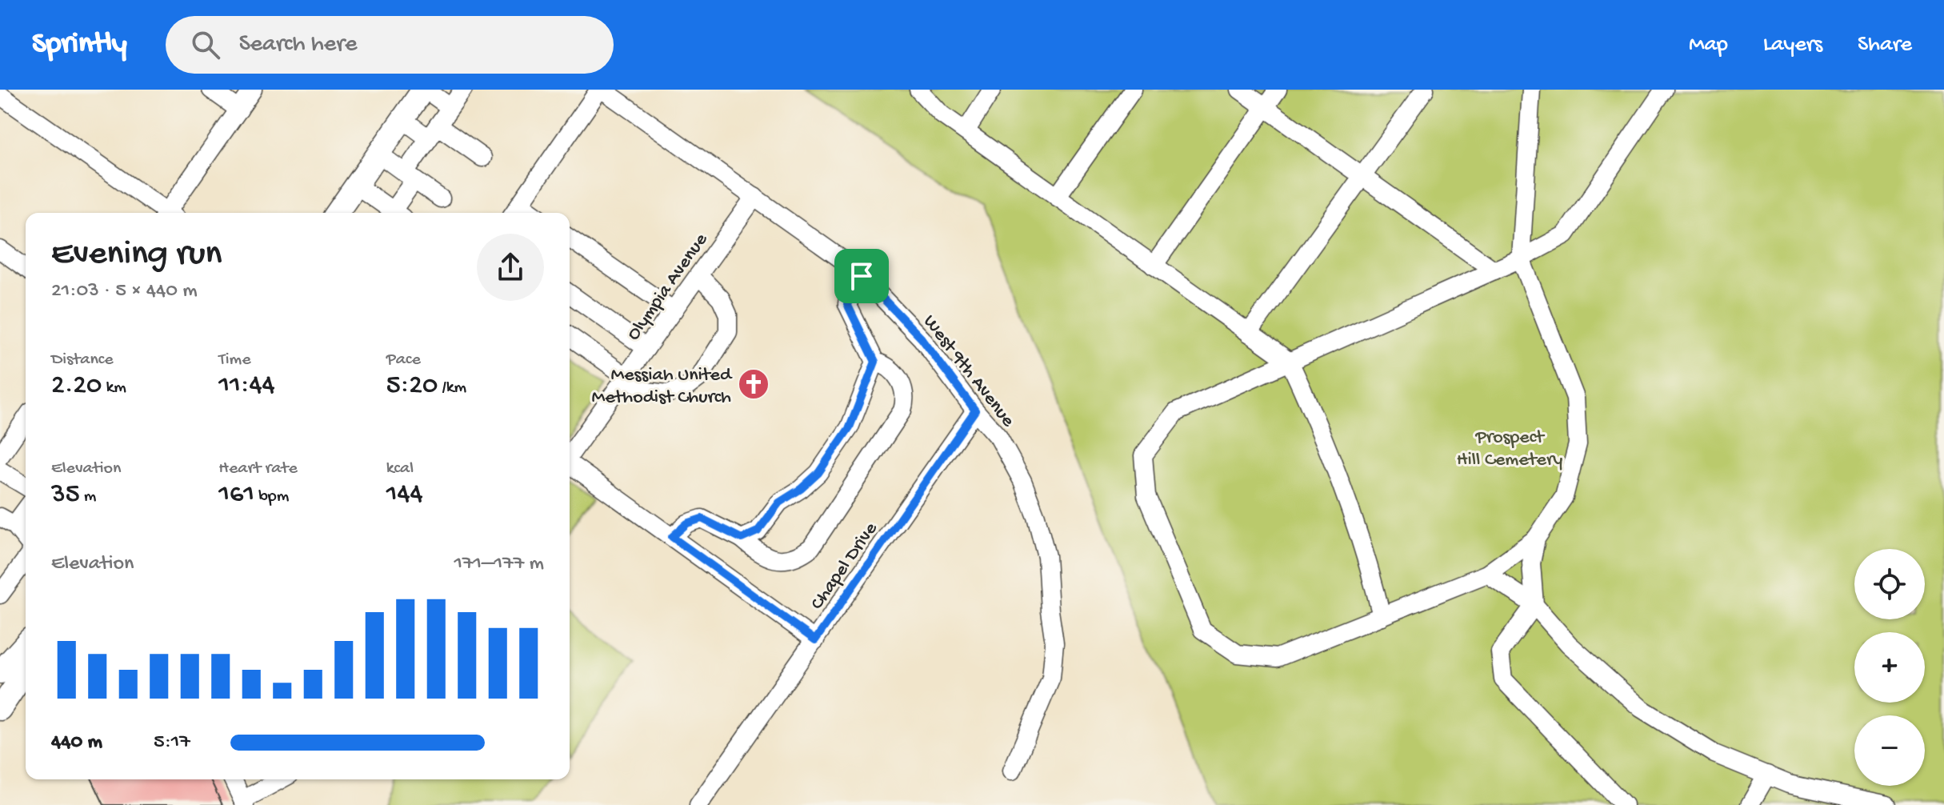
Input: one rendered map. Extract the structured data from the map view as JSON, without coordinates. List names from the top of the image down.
{
  "streets": {
    "street": ["Olympia Avenue", "West 9th Avenue", "Chapel Drive"]
  },
  "crossings": [
    ["Olympia Avenue", "West 9th Avenue"],
    ["Olympia Avenue", "Chapel Drive"],
    ["West 9th Avenue", "Chapel Drive"]
  ],
  "parks": ["Prospect Hill Cemetery"],
  "places": {
    "church": ["Messiah United Methodist Church"]
  },
  "page": {
    "header": "Sprintly",
    "search": "Search here",
    "nav": ["Map", "Layers", "Share"],
    "heading": ["Evening run", "21:03 · 5 × 440 m"],
    "stats": [
      ["Distance", "2.20 km"],
      ["Time", "11:44"],
      ["Pace", "5:20 /km"],
      ["Elevation", "35 m"],
      ["Heart rate", "161 bpm"],
      ["kcal", "144"]
    ],
    "chart": ["Elevation", "171–177 m"],
    "map_buttons": ["+", "−"],
    "list": [
      {
        "name": "440 m",
        "note": "5:17"
      }
    ]
  }
}
